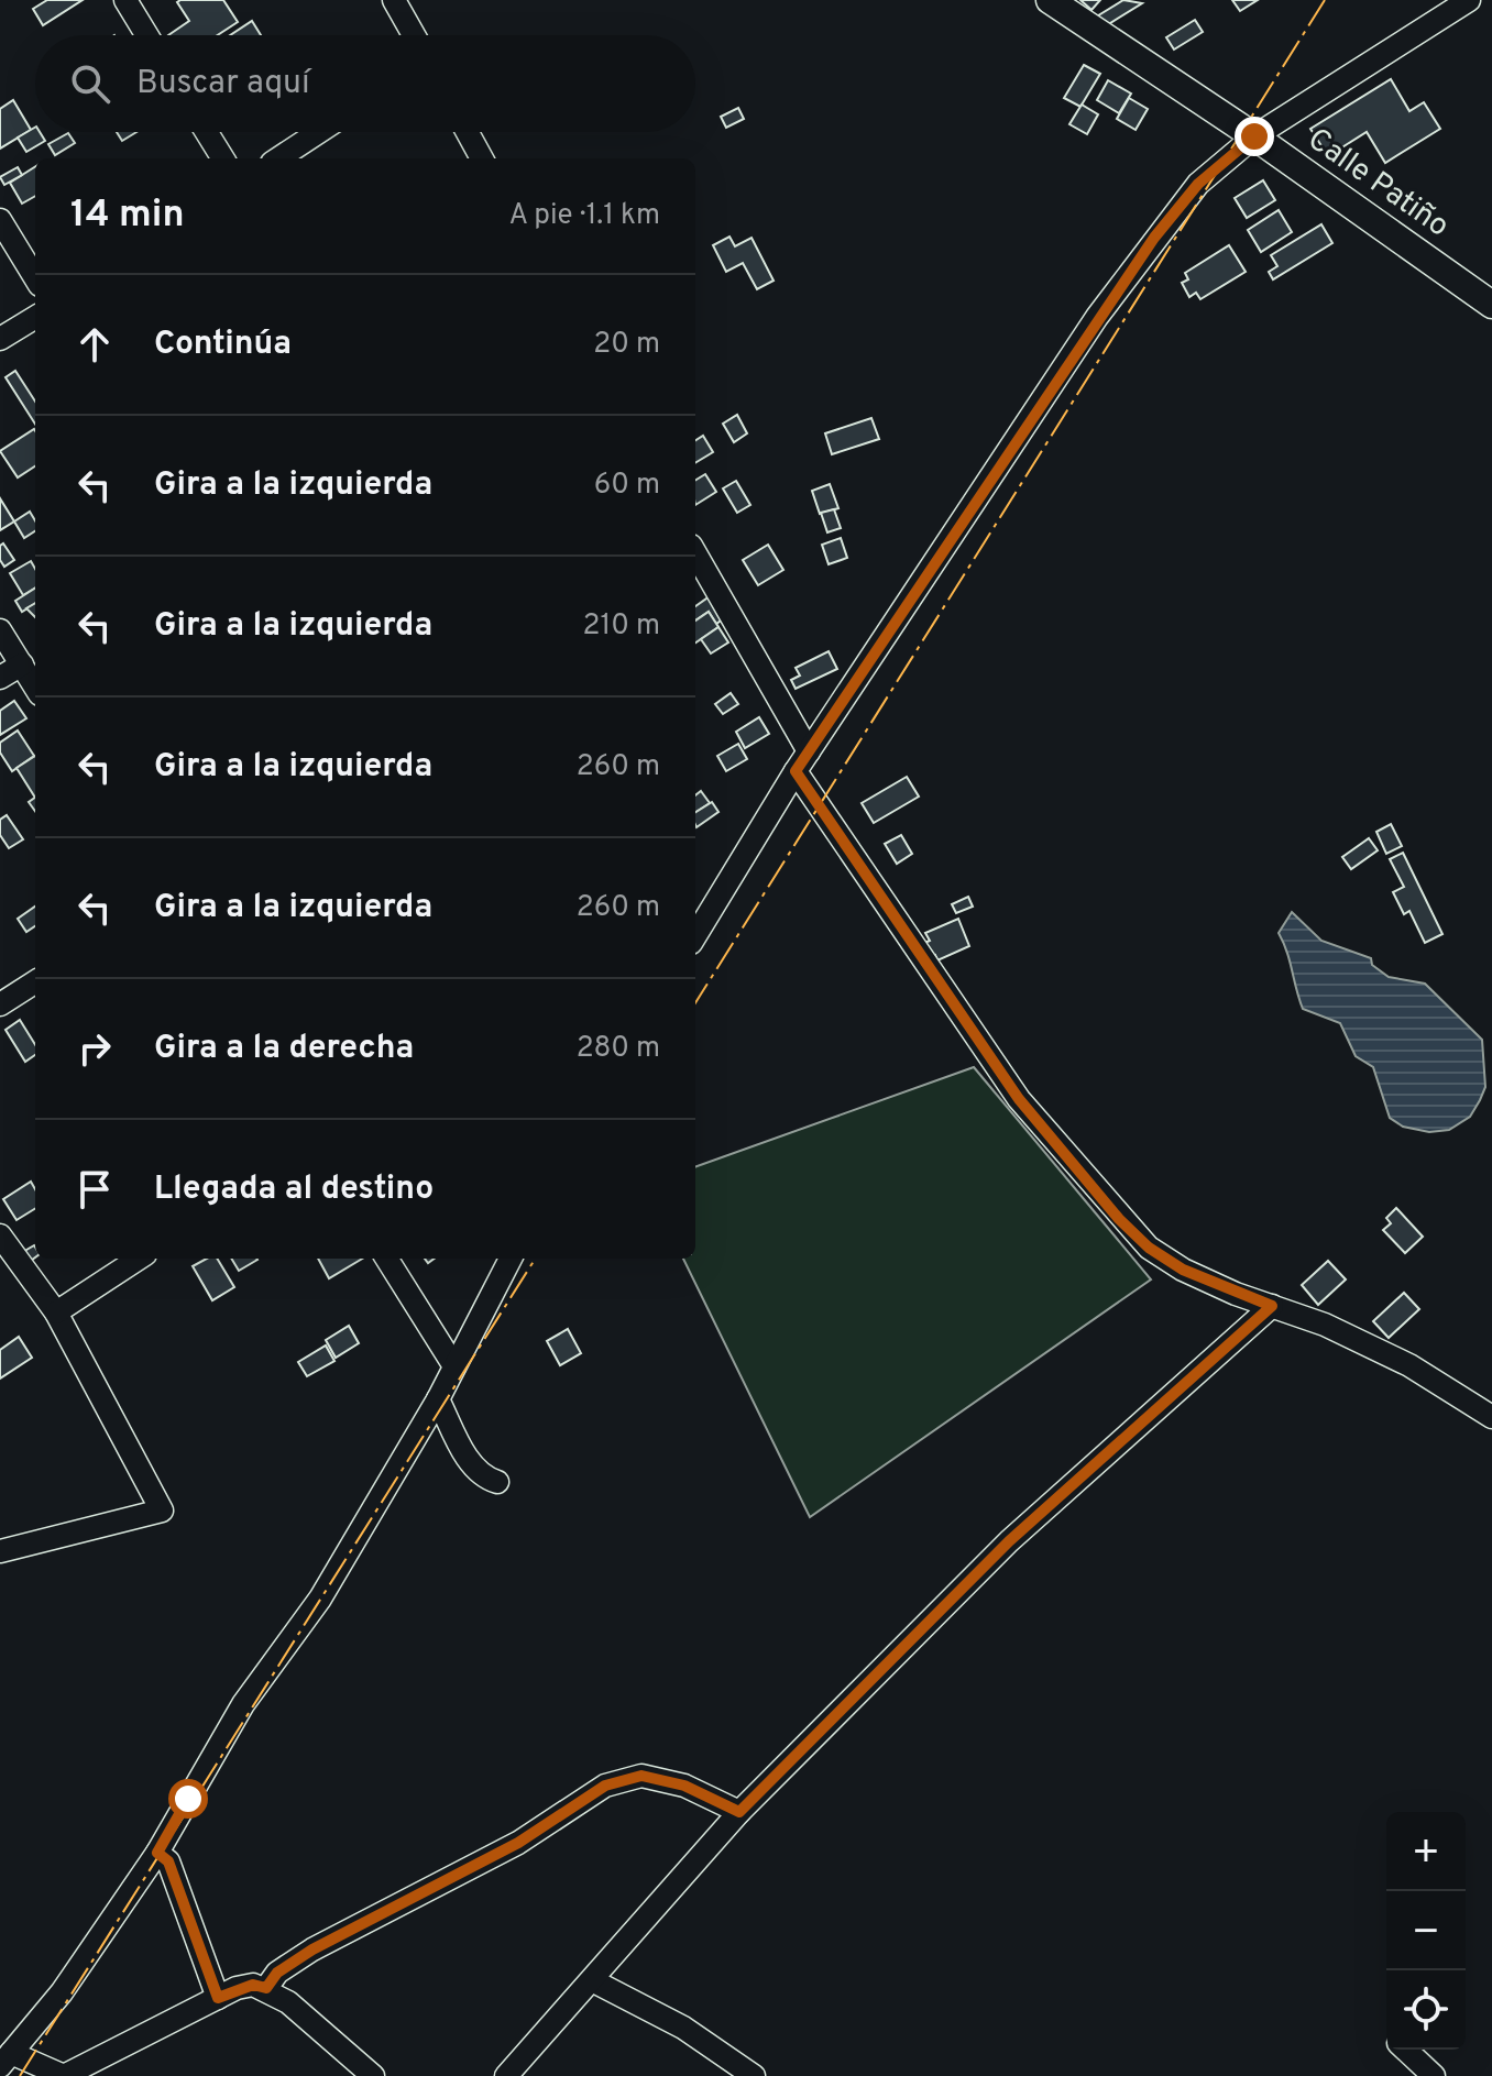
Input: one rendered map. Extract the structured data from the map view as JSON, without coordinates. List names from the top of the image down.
{
  "streets": {
    "main road": ["Calle Patiño"]
  },
  "page": {
    "search": "Buscar aquí",
    "heading": ["14 min", "A pie · 1.1 km"],
    "list": [
      ["Continúa", "20 m"],
      ["Gira a la izquierda", "60 m"],
      ["Gira a la izquierda", "210 m"],
      ["Gira a la izquierda", "260 m"],
      ["Gira a la izquierda", "260 m"],
      ["Gira a la derecha", "280 m"],
      "Llegada al destino"
    ],
    "map_buttons": ["+", "−"]
  }
}
